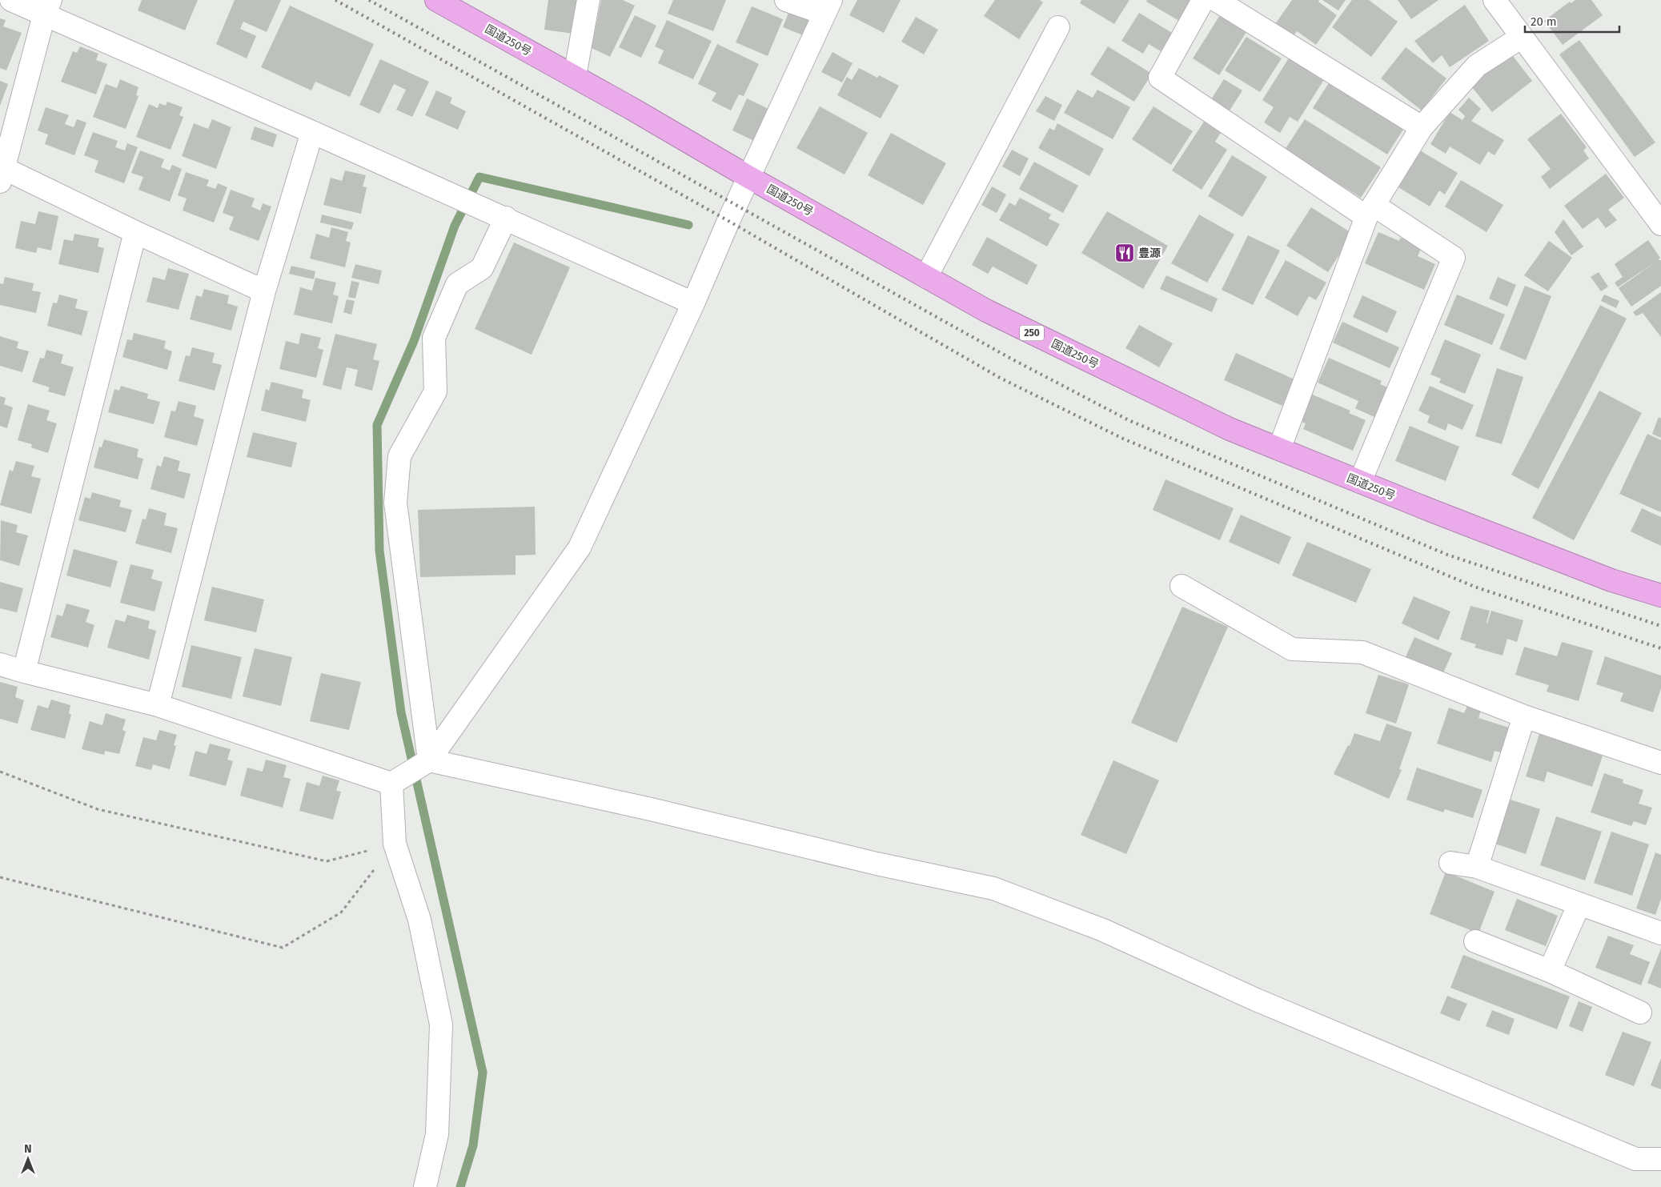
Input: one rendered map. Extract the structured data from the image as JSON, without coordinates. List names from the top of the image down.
{
  "streets": {
    "highway": ["国道250号", "250"]
  },
  "places": {
    "restaurant": ["豊源"]
  },
  "scale_bar": "20 m",
  "north": "top"
}
